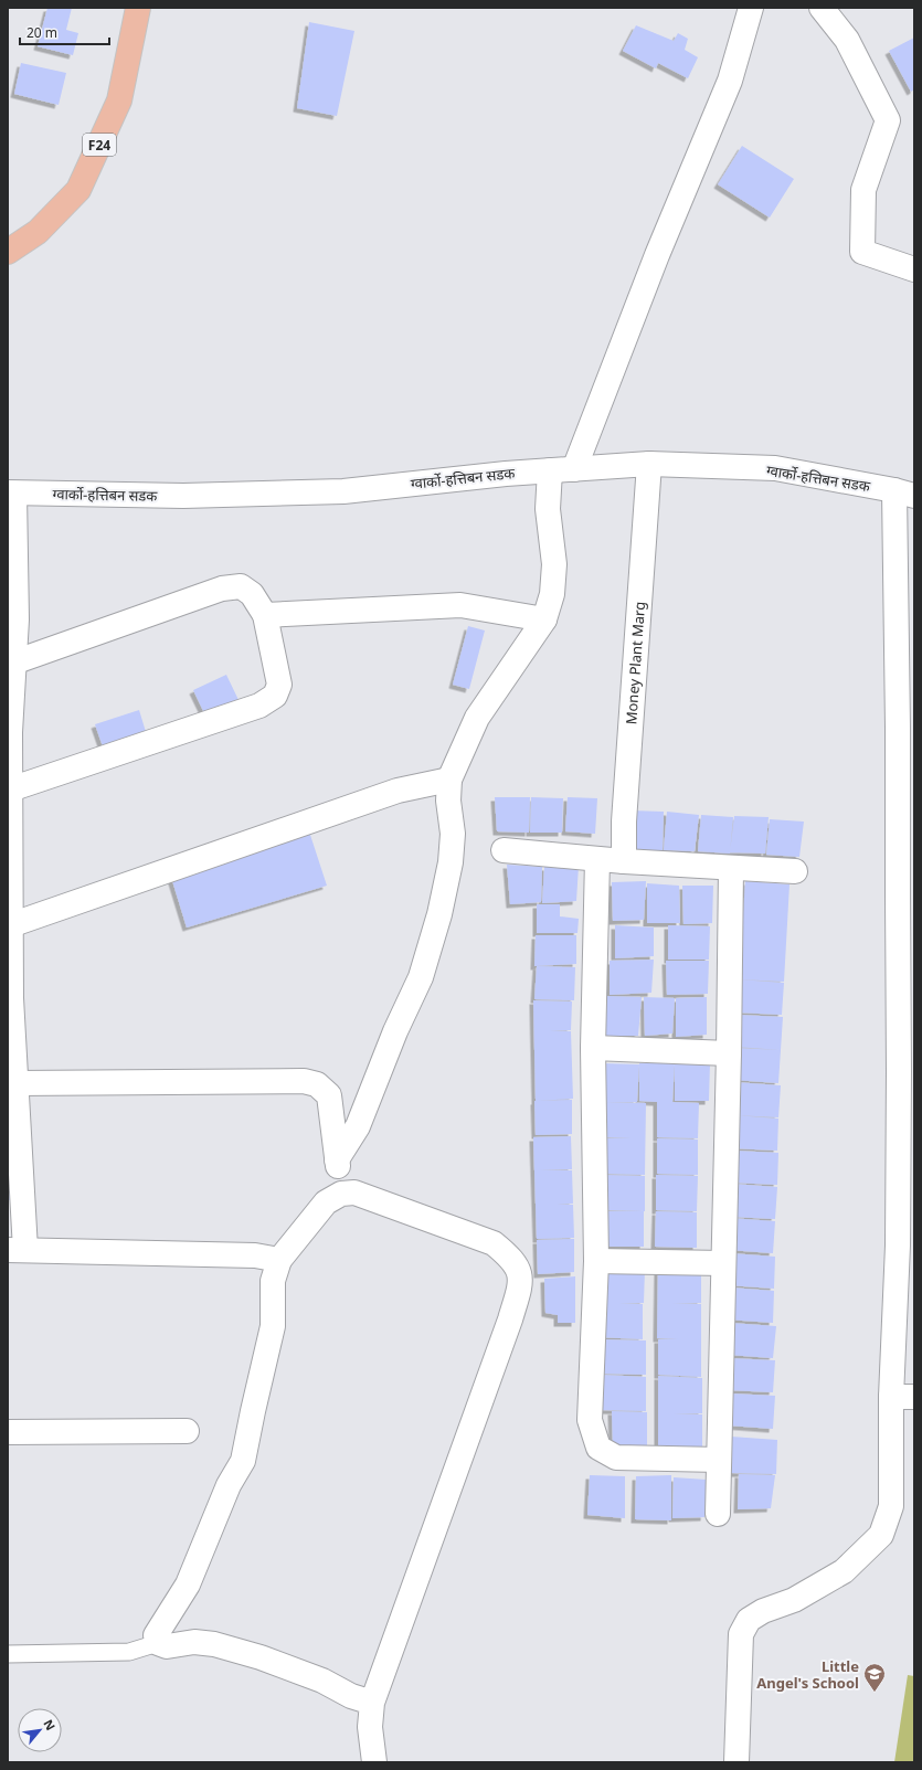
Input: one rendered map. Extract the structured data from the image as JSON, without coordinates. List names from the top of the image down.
{
  "streets": {
    "main road": ["F24"],
    "street": ["ग्वार्को-हत्तिबन सडक", "Money Plant Marg"]
  },
  "crossings": [
    ["ग्वार्को-हत्तिबन सडक", "Money Plant Marg"]
  ],
  "places": {
    "school or university": ["Little Angel's School"]
  },
  "scale_bar": "20 m",
  "north": "top right"
}
